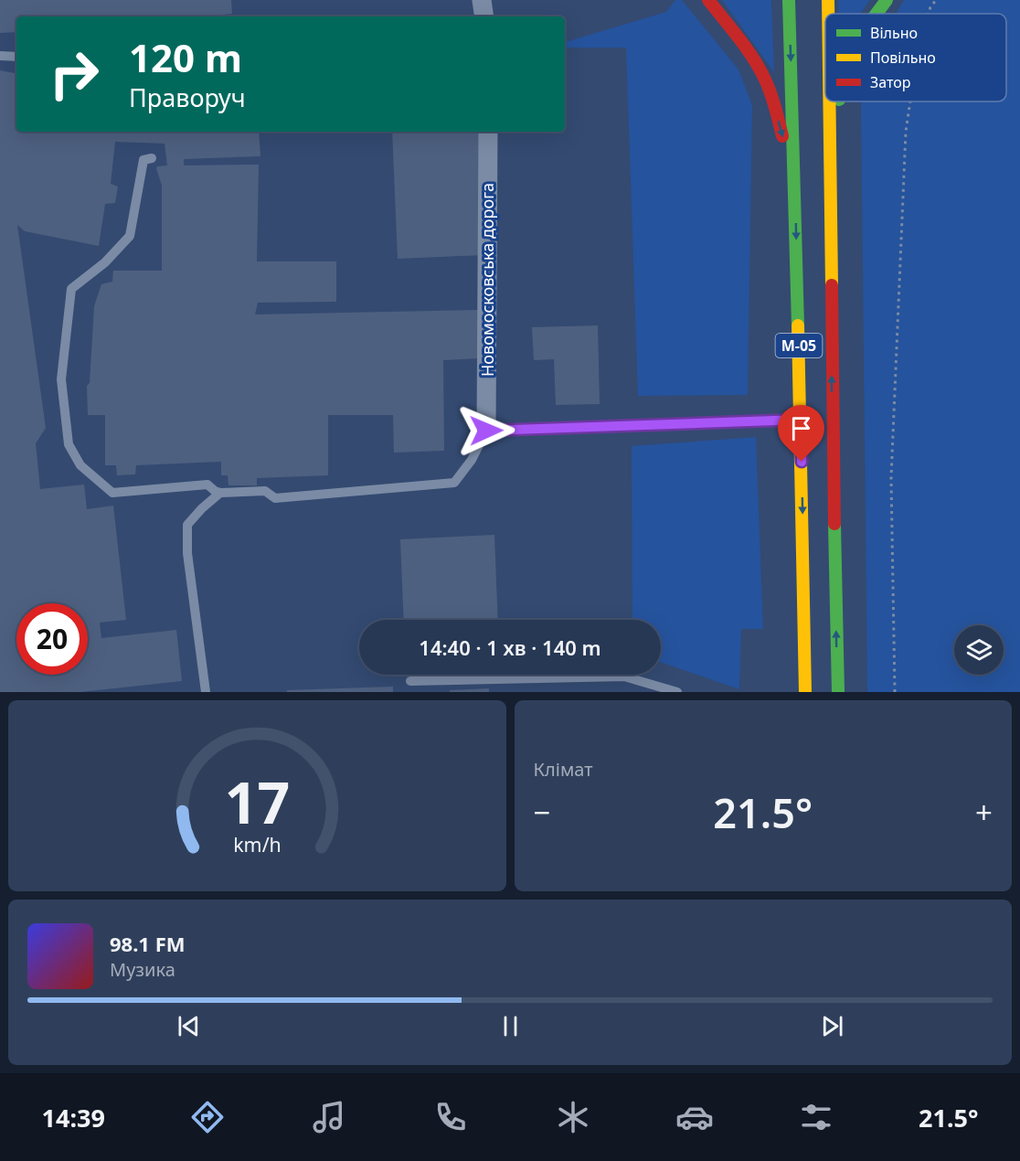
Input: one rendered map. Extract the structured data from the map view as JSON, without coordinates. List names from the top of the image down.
{
  "streets": {
    "main road": ["М-05"],
    "street": ["Новомосковська дорога"]
  },
  "legend": ["Вільно", "Повільно", "Затор"],
  "page": {
    "turn": ["120 m", "Праворуч"],
    "limit": "20",
    "trip": "14:40 · 1 хв · 140 m",
    "tile": "Клімат",
    "heat": ["−", "21.5°", "+"],
    "song": ["98.1 FM", "Музика"],
    "tabs": ["14:39", "21.5°"],
    "gauge": ["17", "km/h"]
  }
}
